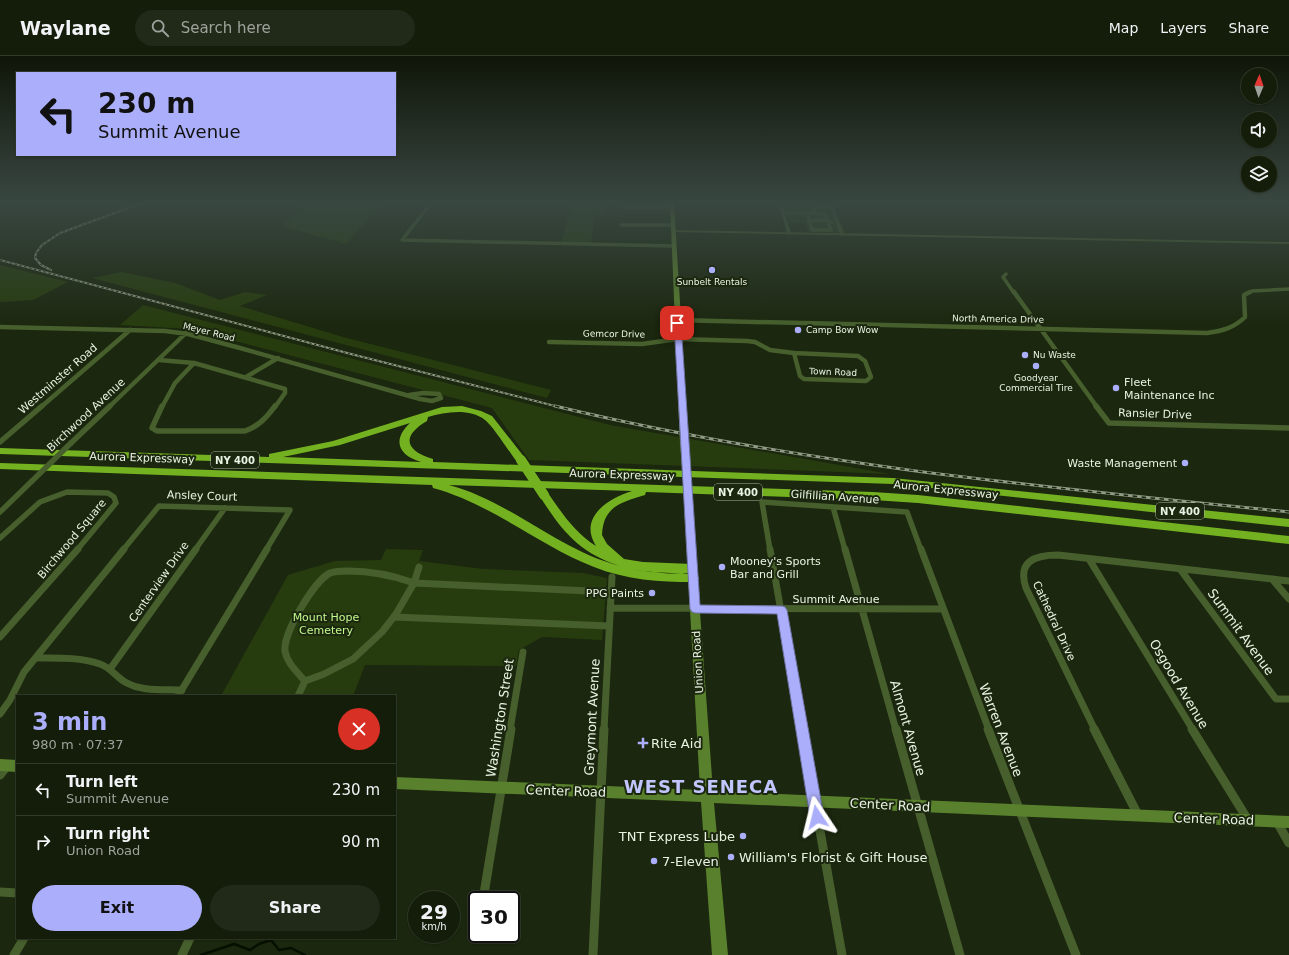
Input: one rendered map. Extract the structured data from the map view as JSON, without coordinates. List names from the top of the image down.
{
  "streets": {
    "highway": ["Aurora Expressway", "NY 400"],
    "main road": ["Union Road", "Center Road"],
    "street": [
      "North America Drive",
      "Meyer Road",
      "Gemcor Drive",
      "Town Road",
      "Westminster Road",
      "Ransier Drive",
      "Birchwood Avenue",
      "Ansley Court",
      "Gilfillian Avenue",
      "Birchwood Square",
      "Centerview Drive",
      "Summit Avenue",
      "Cathedral Drive",
      "Osgood Avenue",
      "Greymont Avenue",
      "Washington Street",
      "Almont Avenue",
      "Warren Avenue"
    ]
  },
  "crossings": [
    ["North America Drive", "Ransier Drive"],
    ["North America Drive", "Union Road"],
    ["Meyer Road", "Westminster Road"],
    ["Meyer Road", "Birchwood Avenue"],
    ["Gemcor Drive", "Town Road"],
    ["Gemcor Drive", "Union Road"],
    ["Town Road", "Union Road"],
    ["Ansley Court", "Centerview Drive"],
    ["Gilfillian Avenue", "Summit Avenue"],
    ["Gilfillian Avenue", "Almont Avenue"],
    ["Gilfillian Avenue", "Warren Avenue"],
    ["Summit Avenue", "Cathedral Drive"],
    ["Summit Avenue", "Union Road"],
    ["Summit Avenue", "Greymont Avenue"],
    ["Summit Avenue", "Almont Avenue"],
    ["Summit Avenue", "Warren Avenue"],
    ["Cathedral Drive", "Osgood Avenue"],
    ["Cathedral Drive", "Center Road"],
    ["Union Road", "Center Road"],
    ["Osgood Avenue", "Center Road"],
    ["Greymont Avenue", "Center Road"],
    ["Washington Street", "Center Road"],
    ["Almont Avenue", "Center Road"],
    ["Warren Avenue", "Center Road"]
  ],
  "districts": ["WEST SENECA"],
  "parks": ["Mount Hope Cemetery"],
  "places": {
    "other": [
      "Sunbelt Rentals",
      "Camp Bow Wow",
      "Nu Waste",
      "Goodyear Commercial Tire",
      "Fleet Maintenance Inc",
      "Waste Management",
      "Mooney's Sports Bar and Grill",
      "PPG Paints",
      "TNT Express Lube",
      "William's Florist & Gift House",
      "7-Eleven"
    ],
    "health": ["Rite Aid"]
  },
  "north": "top",
  "page": {
    "header": "Waylane",
    "search": "Search here",
    "nav": ["Map", "Layers", "Share"],
    "turn": ["230 m", "Summit Avenue"],
    "heading": ["3 min", "980 m · 07:37"],
    "list": [
      {
        "name": "Turn left",
        "note": "Summit Avenue",
        "value": "230 m"
      },
      {
        "name": "Turn right",
        "note": "Union Road",
        "value": "90 m"
      }
    ],
    "buttons": ["Exit", "Share"],
    "speed": "29 km/h",
    "limit": "30"
  }
}
